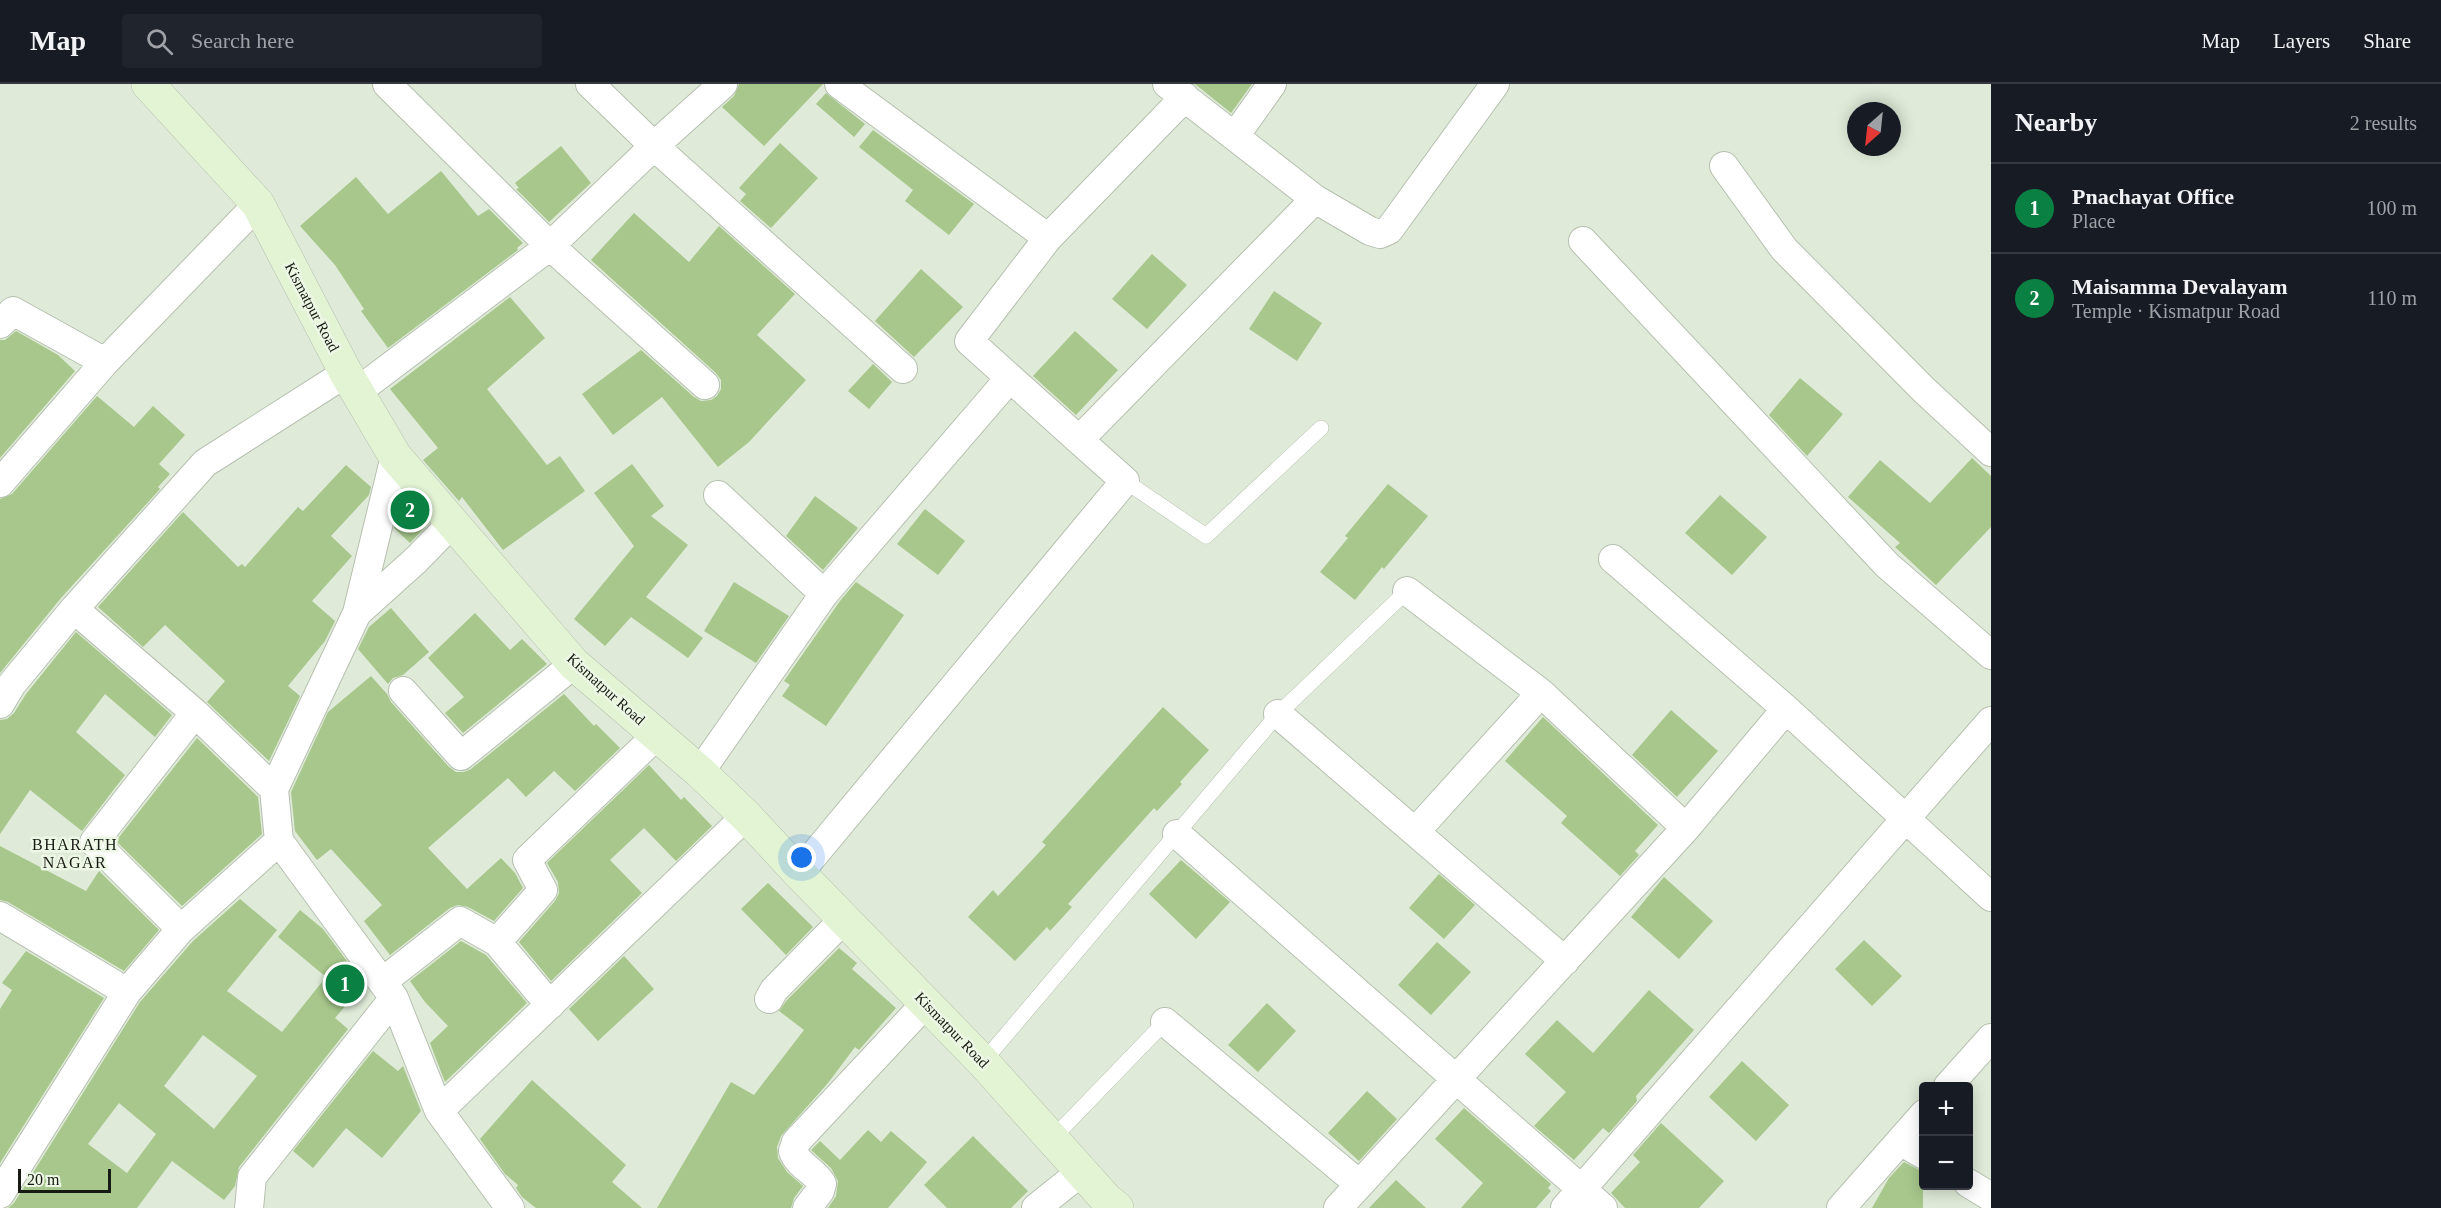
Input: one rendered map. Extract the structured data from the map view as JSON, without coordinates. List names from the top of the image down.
{
  "streets": {
    "street": ["Kismatpur Road"]
  },
  "districts": ["BHARATH NAGAR"],
  "scale_bar": "20 m",
  "north": "bottom left",
  "page": {
    "header": "Map",
    "search": "Search here",
    "nav": ["Map", "Layers", "Share"],
    "heading": ["Nearby", "2 results"],
    "list": [
      {
        "mark": "1",
        "name": "Pnachayat Office",
        "note": "Place",
        "value": "100 m"
      },
      {
        "mark": "2",
        "name": "Maisamma Devalayam",
        "note": "Temple · Kismatpur Road",
        "value": "110 m"
      }
    ],
    "pins": ["2", "1"],
    "map_buttons": ["+", "−"],
    "scale": "20 m"
  }
}
